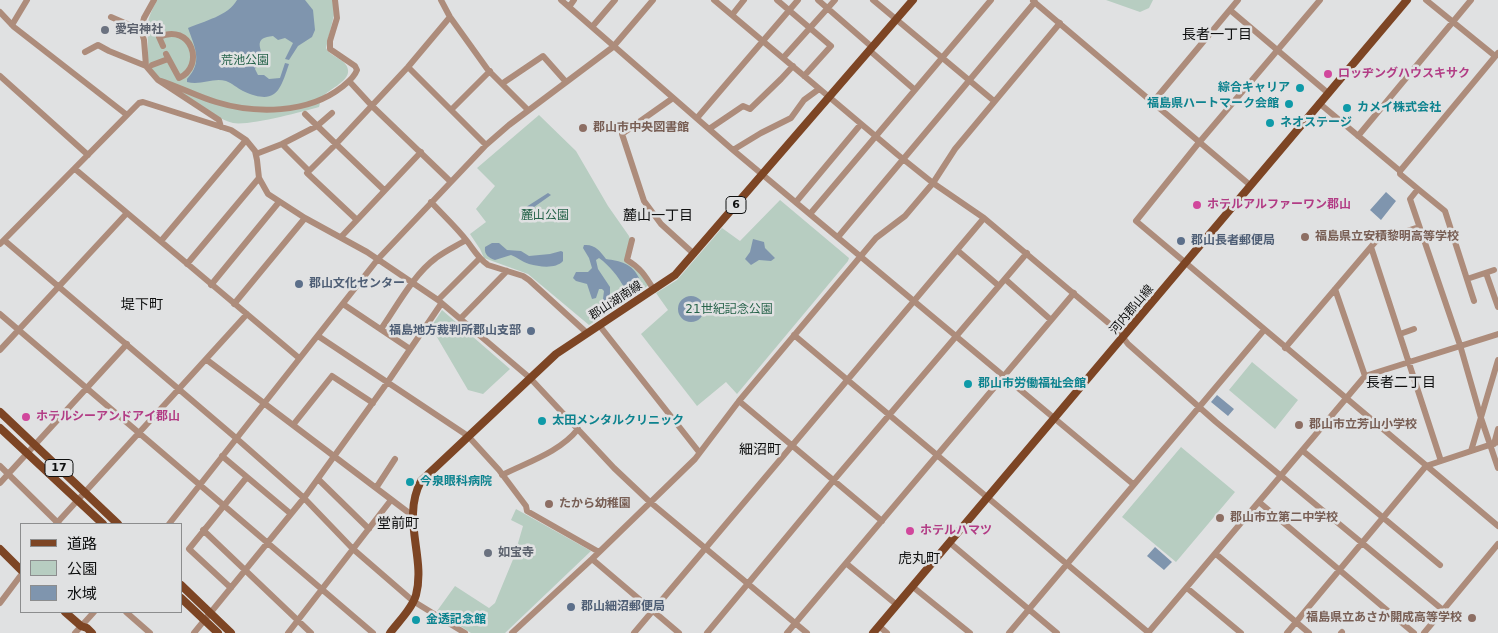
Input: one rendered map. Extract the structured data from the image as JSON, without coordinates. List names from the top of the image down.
{
  "streets": {
    "main road": [
      "6",
      "郡山湖南線",
      "河内郡山線",
      "17"
    ]
  },
  "districts": [
    "長者一丁目",
    "麓山一丁目",
    "堤下町",
    "長者二丁目",
    "細沼町",
    "堂前町",
    "虎丸町"
  ],
  "parks": ["荒池公園", "麓山公園", "21世紀記念公園"],
  "places": [
    "愛宕神社",
    "ロッヂングハウスキサク",
    "綜合キャリア",
    "福島県ハートマーク会館",
    "カメイ株式会社",
    "ネオステージ",
    "郡山市中央図書館",
    "ホテルアルファーワン郡山",
    "福島県立安積黎明高等学校",
    "郡山長者郵便局",
    "郡山文化センター",
    "福島地方裁判所郡山支部",
    "郡山市労働福祉会館",
    "ホテルシーアンドアイ郡山",
    "太田メンタルクリニック",
    "郡山市立芳山小学校",
    "今泉眼科病院",
    "たから幼稚園",
    "郡山市立第二中学校",
    "ホテルハマツ",
    "如宝寺",
    "郡山細沼郵便局",
    "福島県立あさか開成高等学校",
    "金透記念館"
  ],
  "legend": ["道路", "公園", "水域"]
}
